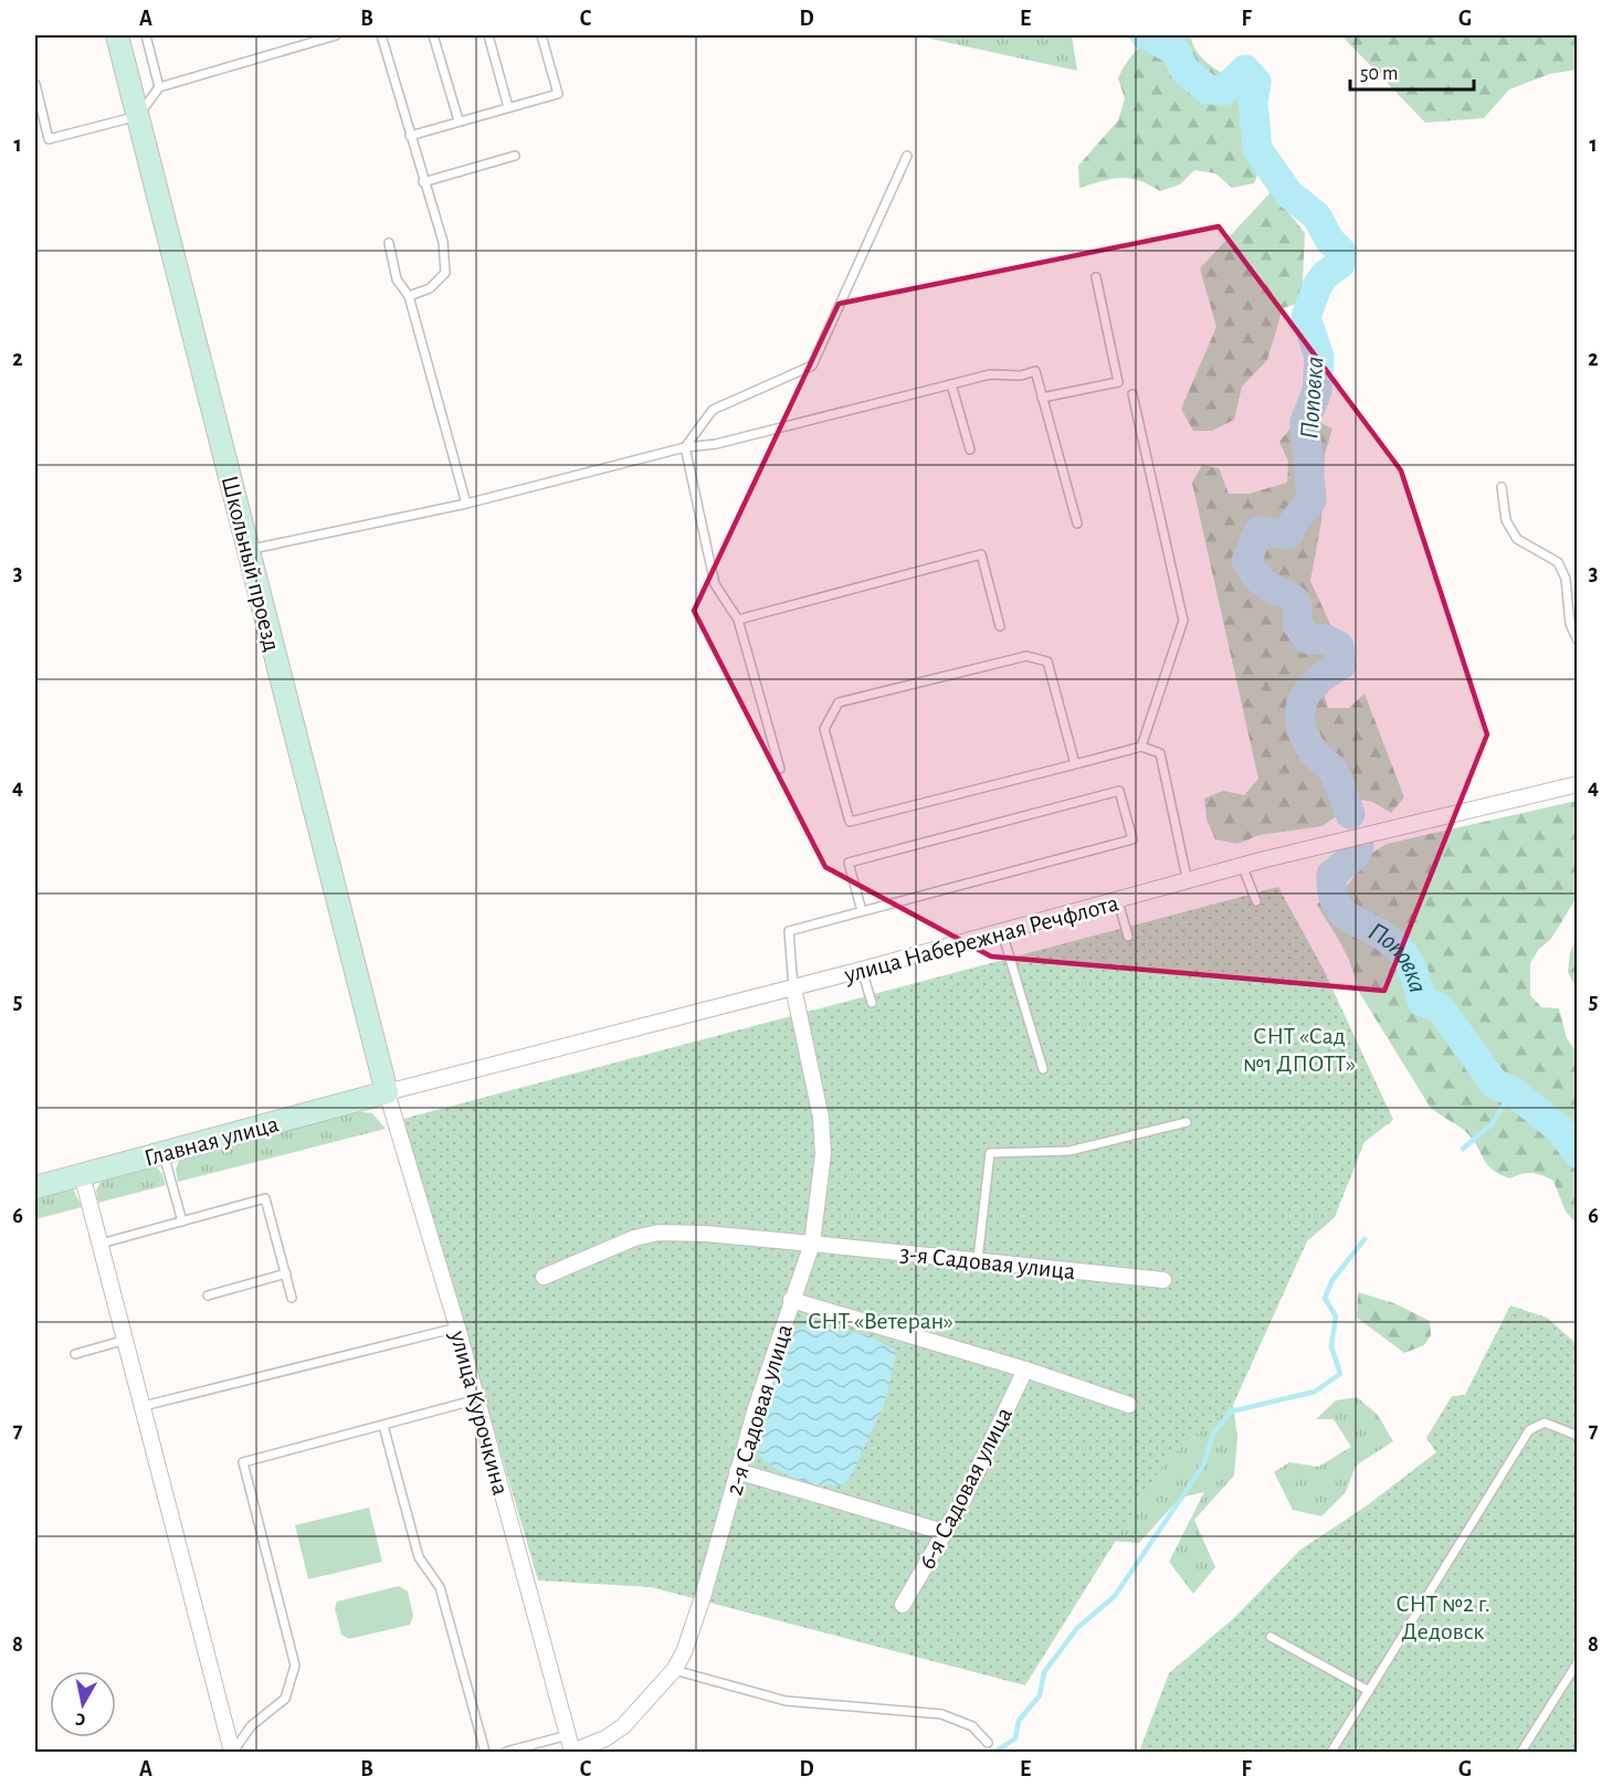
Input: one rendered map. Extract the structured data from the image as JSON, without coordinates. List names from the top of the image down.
{
  "streets": {
    "street": [
      "Школьный проезд",
      "улица Набережная Речфлота",
      "Главная улица",
      "3-я Садовая улица",
      "2-я Садовая улица",
      "улица Курочкина",
      "6-я Садовая улица"
    ]
  },
  "crossings": [
    ["Школьный проезд", "улица Набережная Речфлота"],
    ["Школьный проезд", "Главная улица"],
    ["Школьный проезд", "улица Курочкина"],
    ["улица Набережная Речфлота", "Главная улица"],
    ["улица Набережная Речфлота", "2-я Садовая улица"],
    ["улица Набережная Речфлота", "улица Курочкина"],
    ["Главная улица", "улица Курочкина"],
    ["3-я Садовая улица", "2-я Садовая улица"]
  ],
  "water": ["Поповка"],
  "parks": ["СНТ «Сад №1 ДПОТТ»", "СНТ «Ветеран»", "СНТ №2 г. Дедовск"],
  "scale_bar": "50 m",
  "north": "bottom",
  "grid": {
    "columns": [
      "A",
      "B",
      "C",
      "D",
      "E",
      "F",
      "G"
    ],
    "rows": [
      "1",
      "2",
      "3",
      "4",
      "5",
      "6",
      "7",
      "8"
    ]
  }
}
